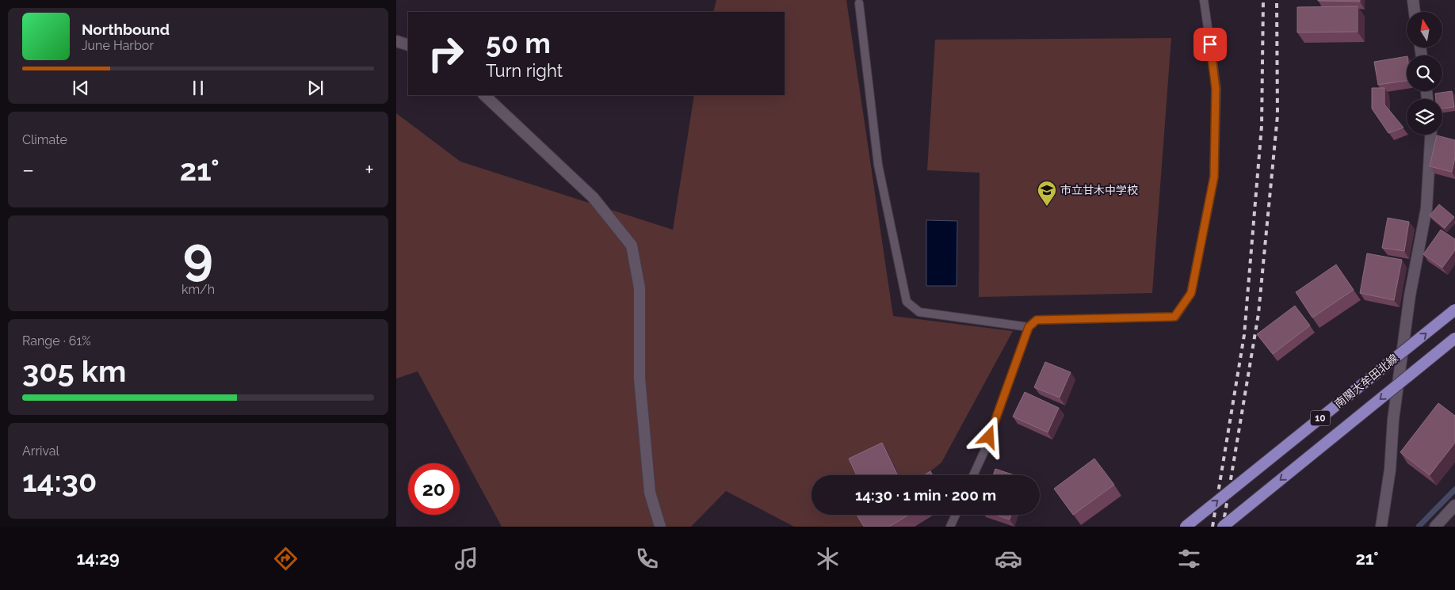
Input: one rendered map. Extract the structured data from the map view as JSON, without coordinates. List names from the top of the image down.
{
  "streets": {
    "main road": ["南関大牟田北線", "10"]
  },
  "places": {
    "school or university": ["市立甘木中学校"]
  },
  "north": "top",
  "page": {
    "turn": ["50 m", "Turn right"],
    "song": ["Northbound", "June Harbor"],
    "tile": [
      "Climate",
      ["9", "km/h"],
      ["Range · 61%", "305 km"],
      ["Arrival", "14:30"]
    ],
    "heat": ["−", "21°", "+"],
    "limit": "20",
    "trip": "14:30 · 1 min · 200 m",
    "tabs": ["14:29", "21°"]
  }
}
